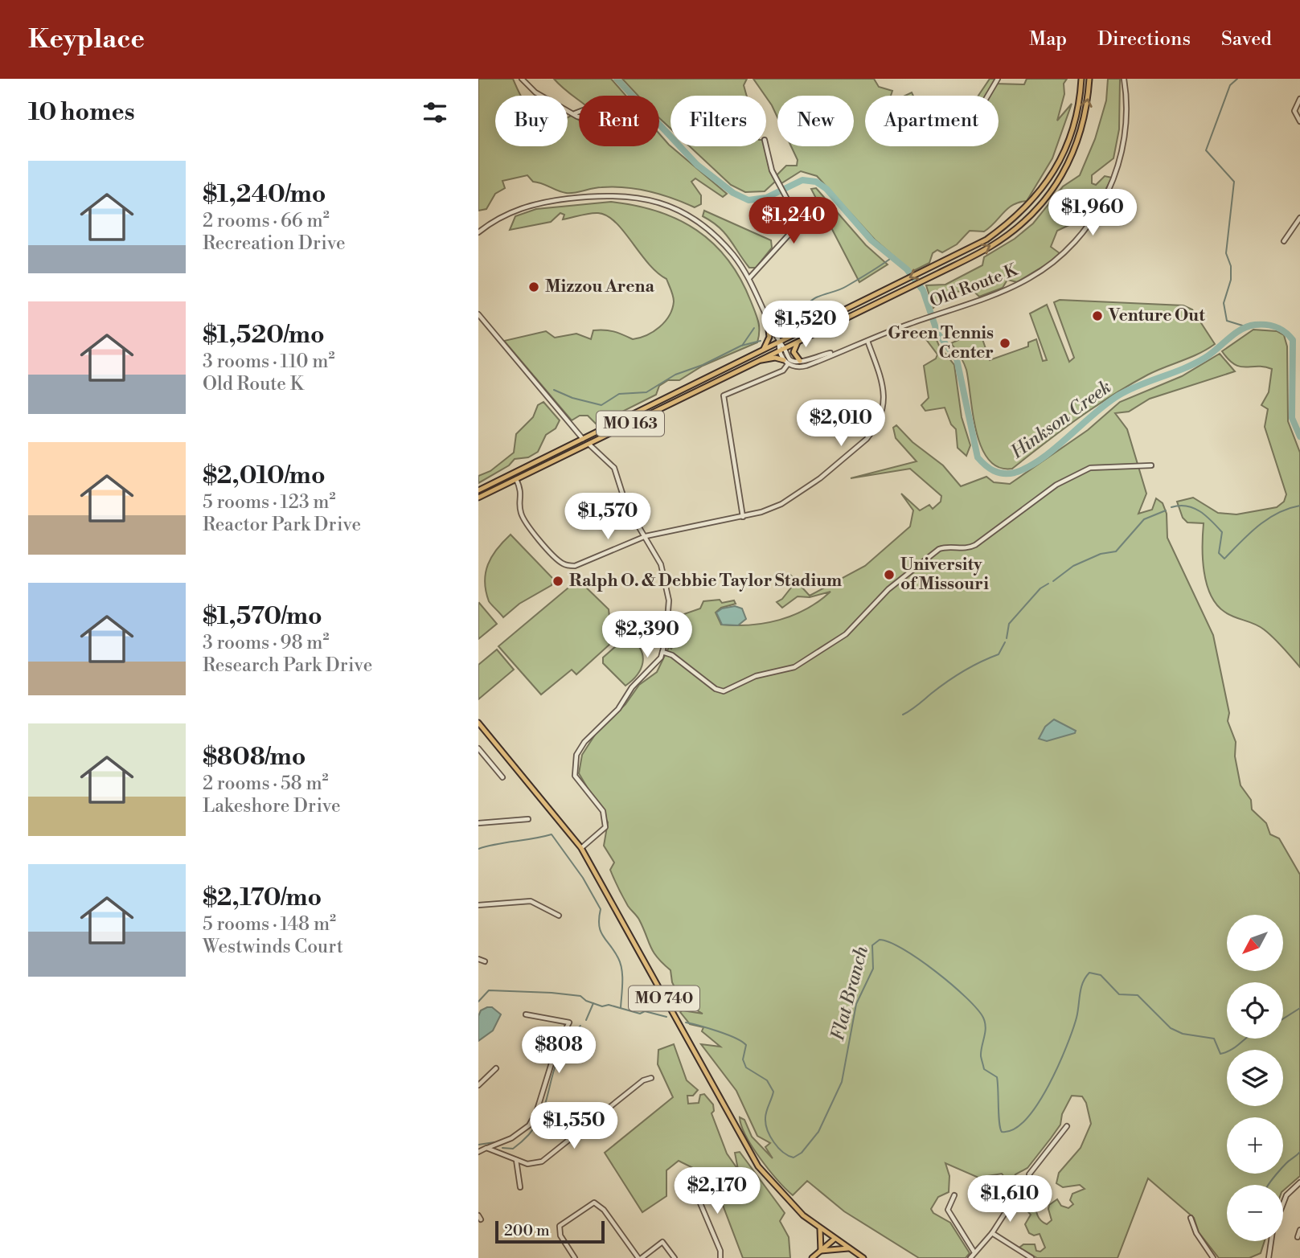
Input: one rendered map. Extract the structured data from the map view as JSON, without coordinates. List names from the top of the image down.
{
  "streets": {
    "main road": ["MO 163", "MO 740"],
    "street": ["Old Route K"]
  },
  "water": ["Hinkson Creek", "Flat Branch"],
  "places": [
    "Mizzou Arena",
    "Venture Out",
    "Green Tennis Center",
    "University of Missouri",
    "Ralph O. & Debbie Taylor Stadium"
  ],
  "scale_bar": "200 m",
  "north": "bottom left",
  "page": {
    "header": "Keyplace",
    "nav": ["Map", "Directions", "Saved"],
    "heading": "10 homes",
    "chip": [
      "Buy",
      "Rent",
      "Filters",
      "New",
      "Apartment"
    ],
    "list": [
      {
        "name": "$1,240/mo",
        "note": "2 rooms · 66 m² · Recreation Drive"
      },
      {
        "name": "$1,520/mo",
        "note": "3 rooms · 110 m² · Old Route K"
      },
      {
        "name": "$2,010/mo",
        "note": "5 rooms · 123 m² · Reactor Park Drive"
      },
      {
        "name": "$1,570/mo",
        "note": "3 rooms · 98 m² · Research Park Drive"
      },
      {
        "name": "$808/mo",
        "note": "2 rooms · 58 m² · Lakeshore Drive"
      },
      {
        "name": "$2,170/mo",
        "note": "5 rooms · 148 m² · Westwinds Court"
      }
    ],
    "price": [
      "$1,960",
      "$1,240",
      "$1,520",
      "$2,010",
      "$1,570",
      "$2,390",
      "$808",
      "$1,550",
      "$2,170",
      "$1,610"
    ],
    "map_buttons": ["+", "−"],
    "scale": "200 m"
  }
}
